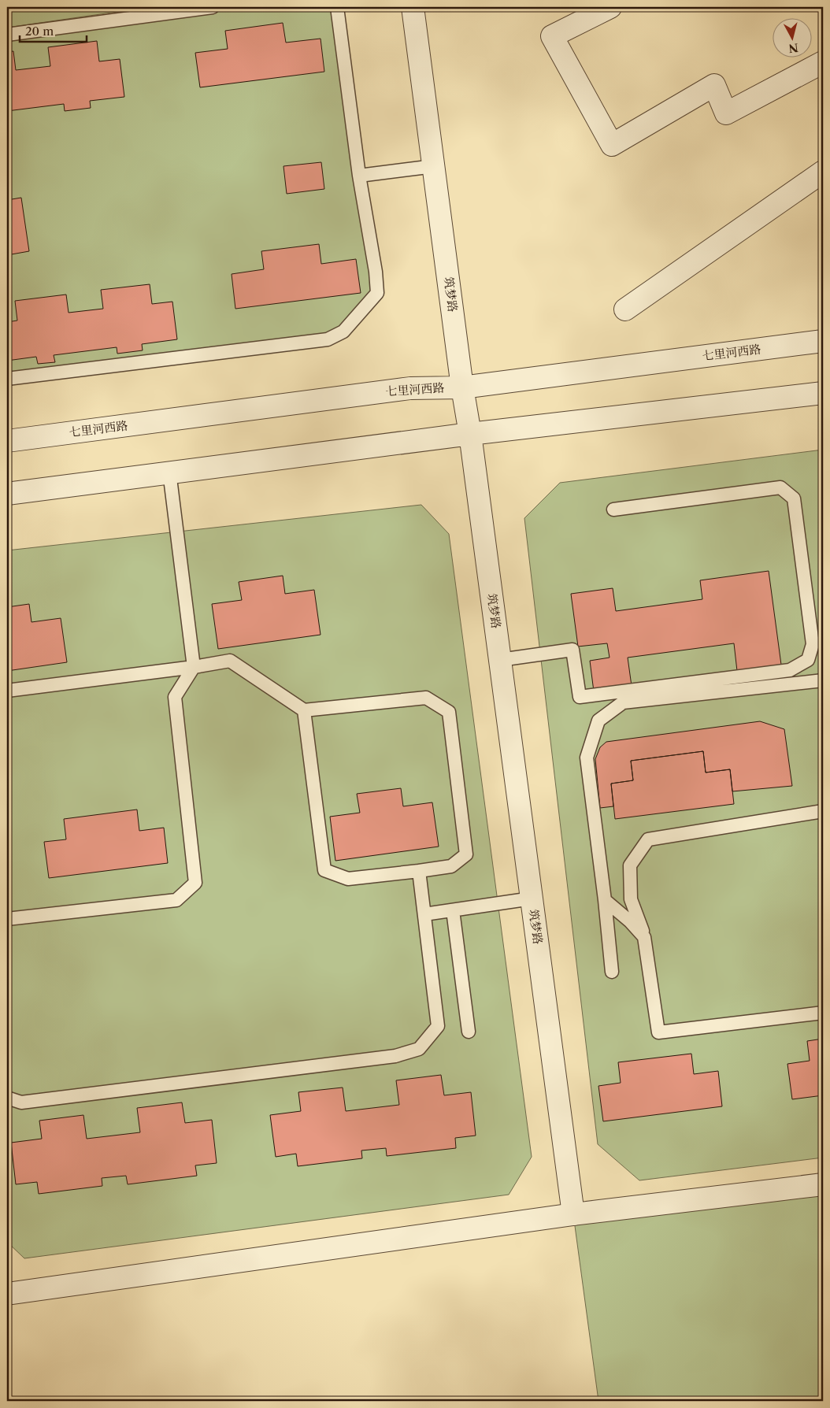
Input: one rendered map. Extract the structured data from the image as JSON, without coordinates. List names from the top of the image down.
{
  "streets": {
    "street": ["筑梦路", "七里河西路"]
  },
  "crossings": [
    ["筑梦路", "七里河西路"]
  ],
  "scale_bar": "20 m",
  "north": "bottom"
}
